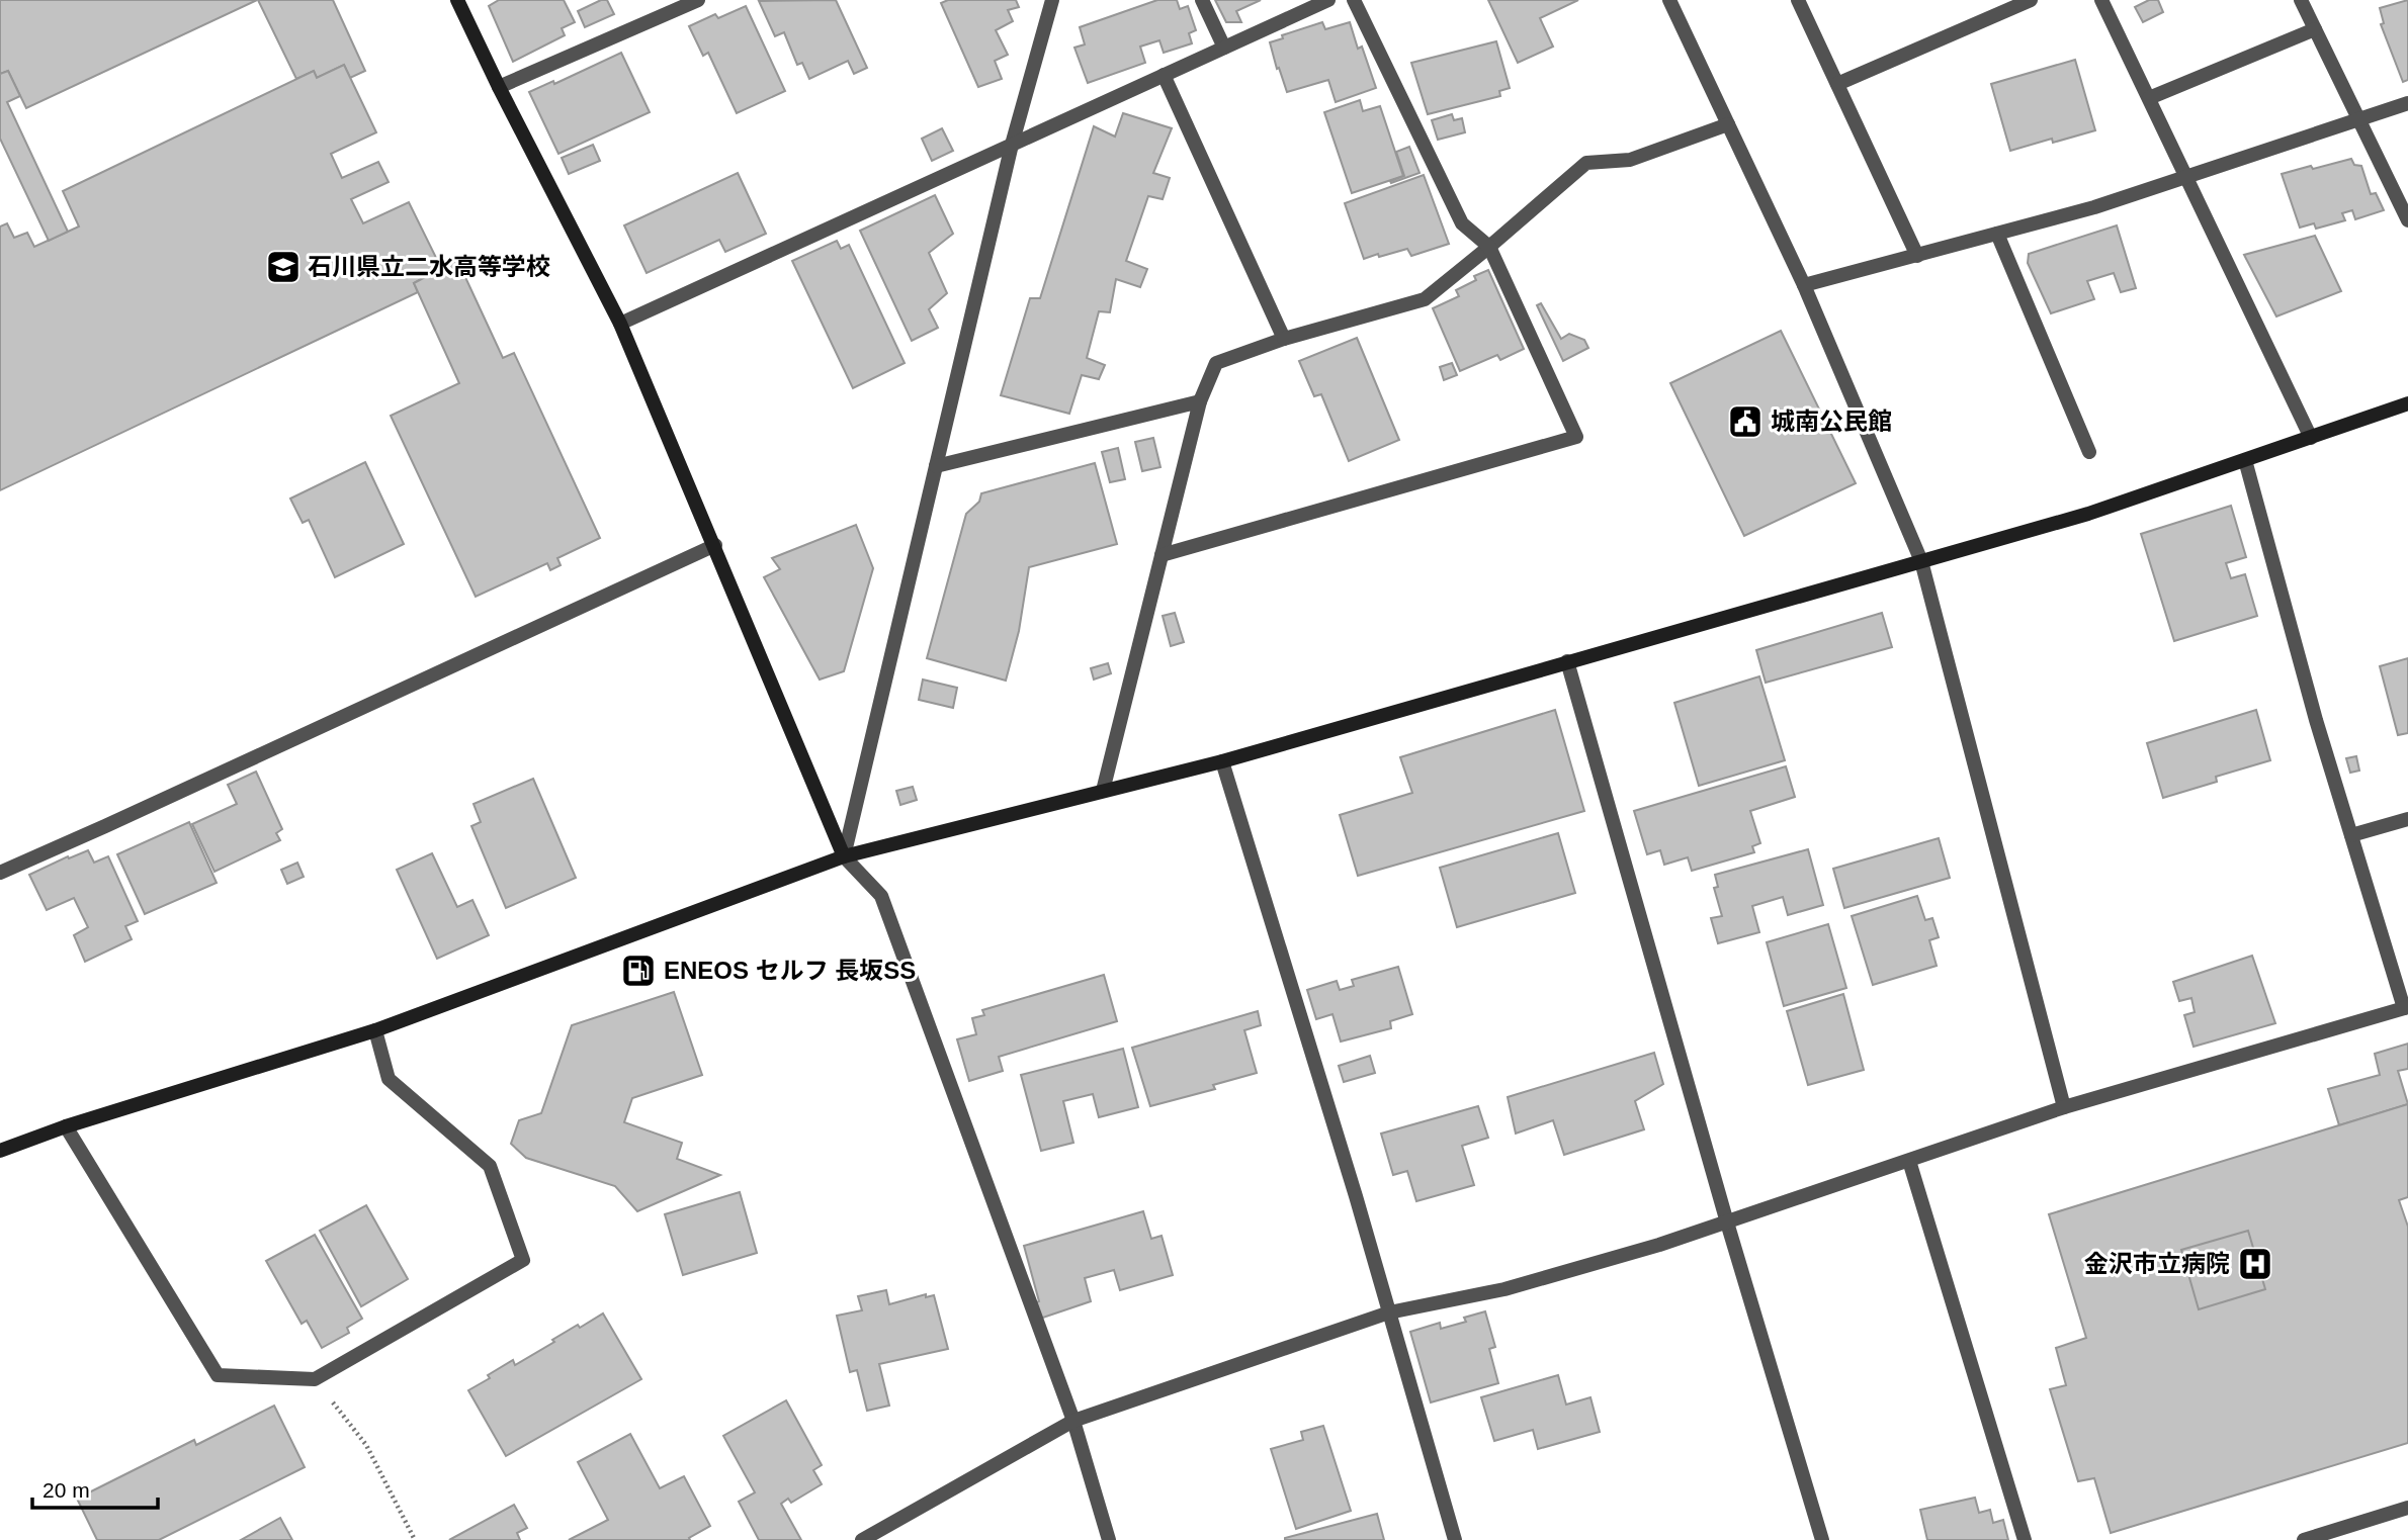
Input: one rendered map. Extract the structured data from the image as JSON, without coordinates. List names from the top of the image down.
{
  "places": {
    "school or university": ["石川県立二水高等学校"],
    "public building": ["城南公民館"],
    "fuel station": ["ENEOS セルフ 長坂SS"],
    "hospital": ["金沢市立病院"]
  },
  "scale_bar": "20 m"
}
